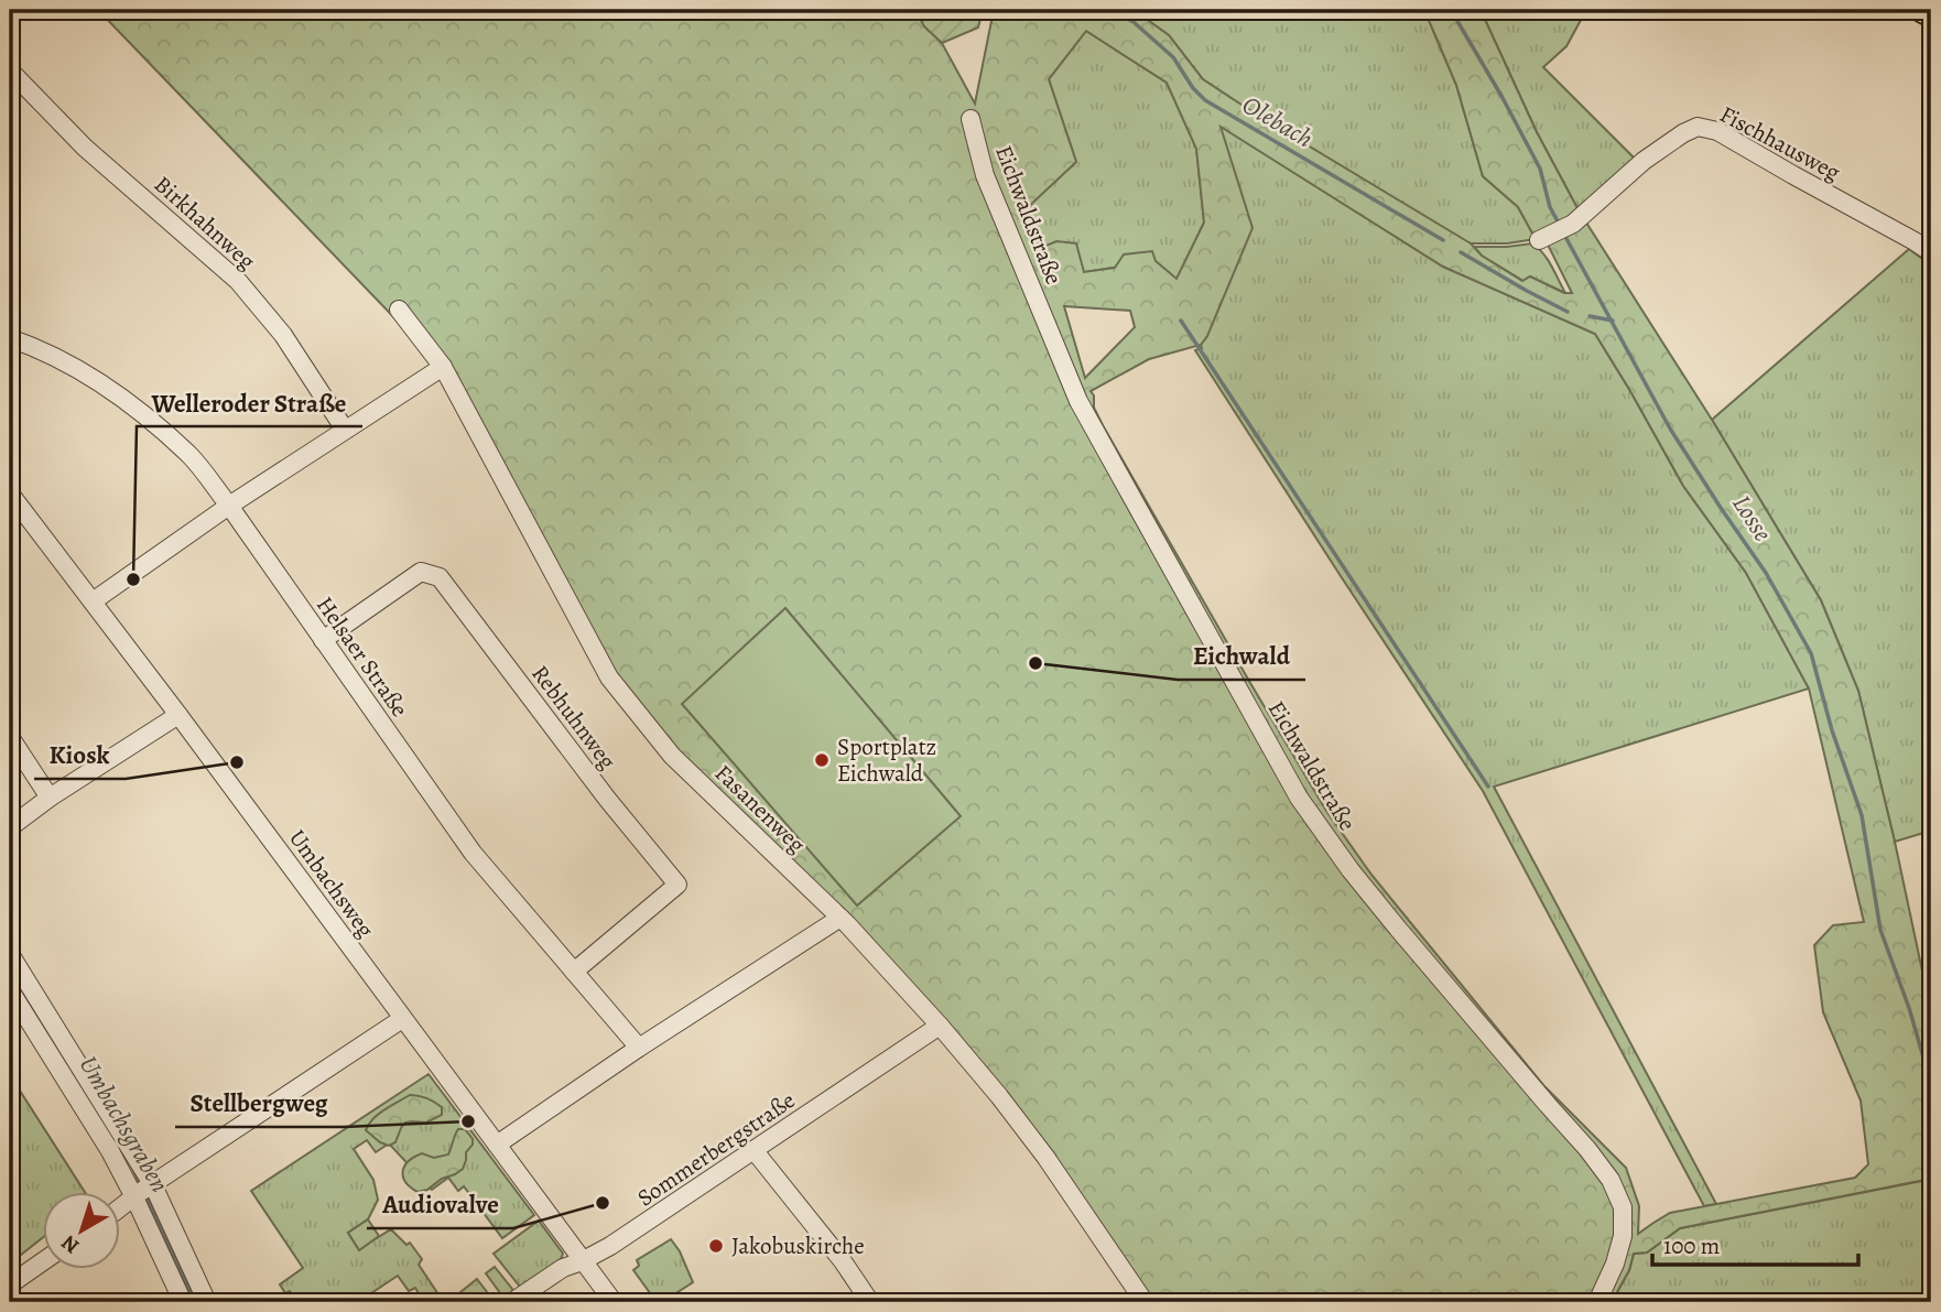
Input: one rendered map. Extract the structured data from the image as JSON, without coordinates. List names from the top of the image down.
{
  "streets": {
    "street": [
      "Fischhausweg",
      "Eichwaldstraße",
      "Birkhahnweg",
      "Helsaer Straße",
      "Rebhuhnweg",
      "Fasanenweg",
      "Umbachsweg",
      "Sommerbergstraße"
    ]
  },
  "crossings": [
    ["Helsaer Straße", "Rebhuhnweg"],
    ["Fasanenweg", "Sommerbergstraße"],
    ["Umbachsweg", "Sommerbergstraße"]
  ],
  "water": ["Olebach", "Losse", "Umbachsgraben"],
  "places": [
    "Welleroder Straße",
    "Eichwald",
    "Sportplatz Eichwald",
    "Kiosk",
    "Stellbergweg",
    "Audiovalve",
    "Jakobuskirche"
  ],
  "scale_bar": "100 m",
  "north": "bottom left"
}
